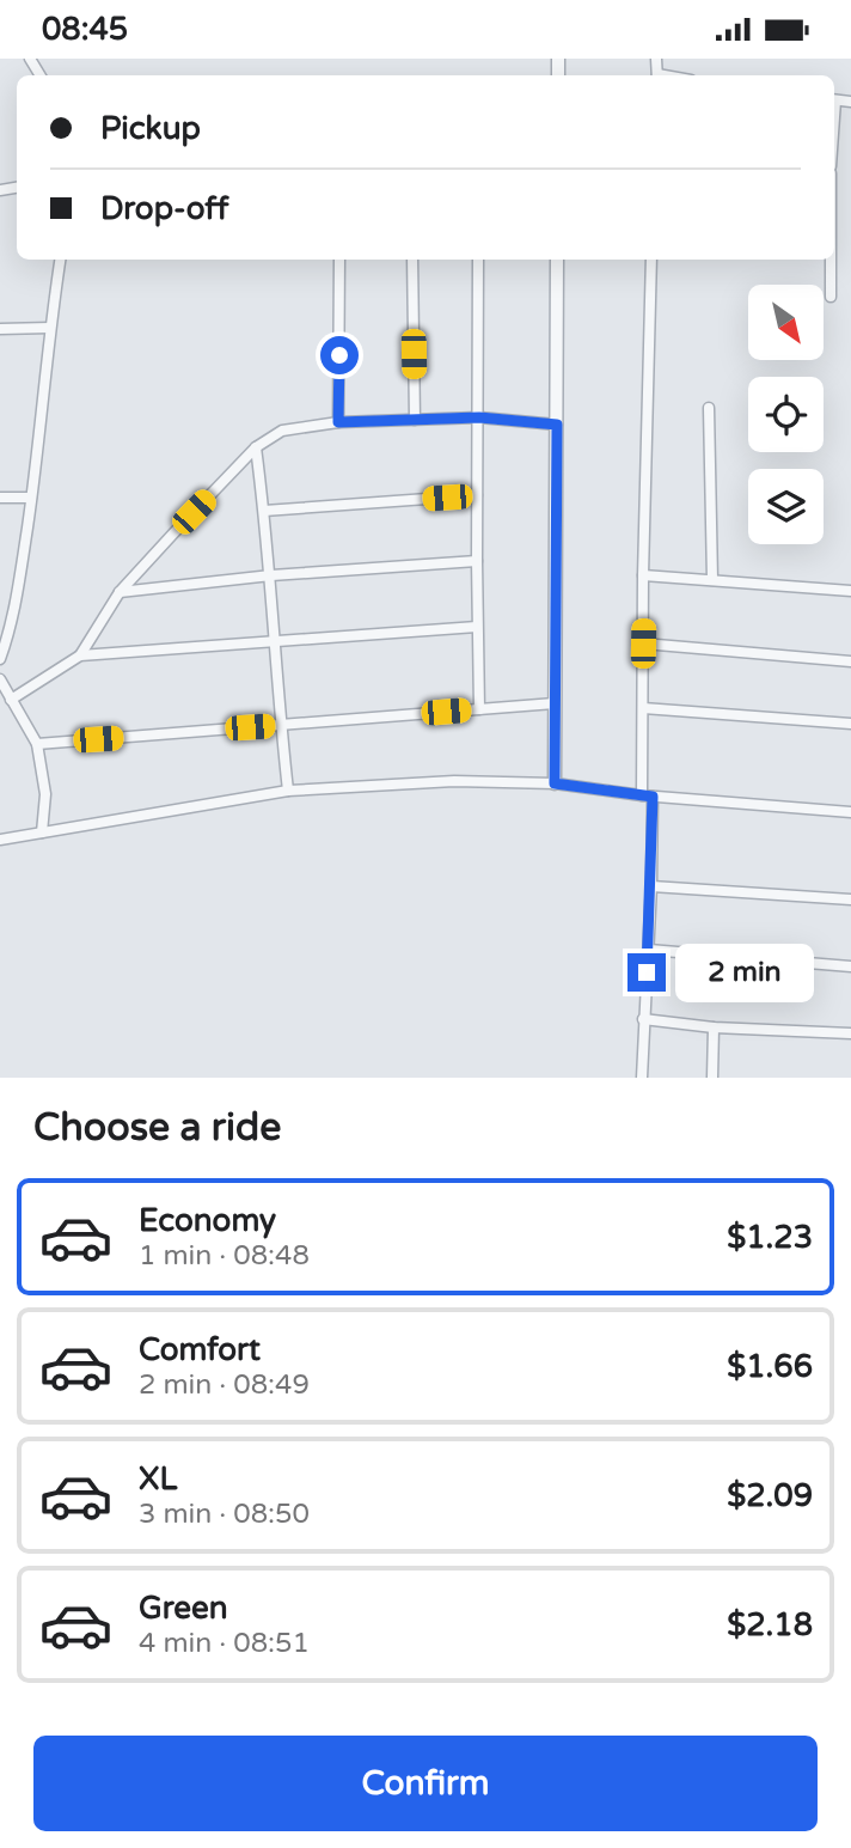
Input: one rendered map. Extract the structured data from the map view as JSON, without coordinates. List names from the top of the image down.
{
  "north": "bottom right",
  "page": {
    "status": "08:45",
    "banner": ["Pickup", "Drop-off"],
    "bubble": "2 min",
    "heading": "Choose a ride",
    "list": [
      {
        "name": "Economy",
        "note": "1 min · 08:48",
        "value": "$1.23"
      },
      {
        "name": "Comfort",
        "note": "2 min · 08:49",
        "value": "$1.66"
      },
      {
        "name": "XL",
        "note": "3 min · 08:50",
        "value": "$2.09"
      },
      {
        "name": "Green",
        "note": "4 min · 08:51",
        "value": "$2.18"
      }
    ],
    "buttons": "Confirm"
  }
}
